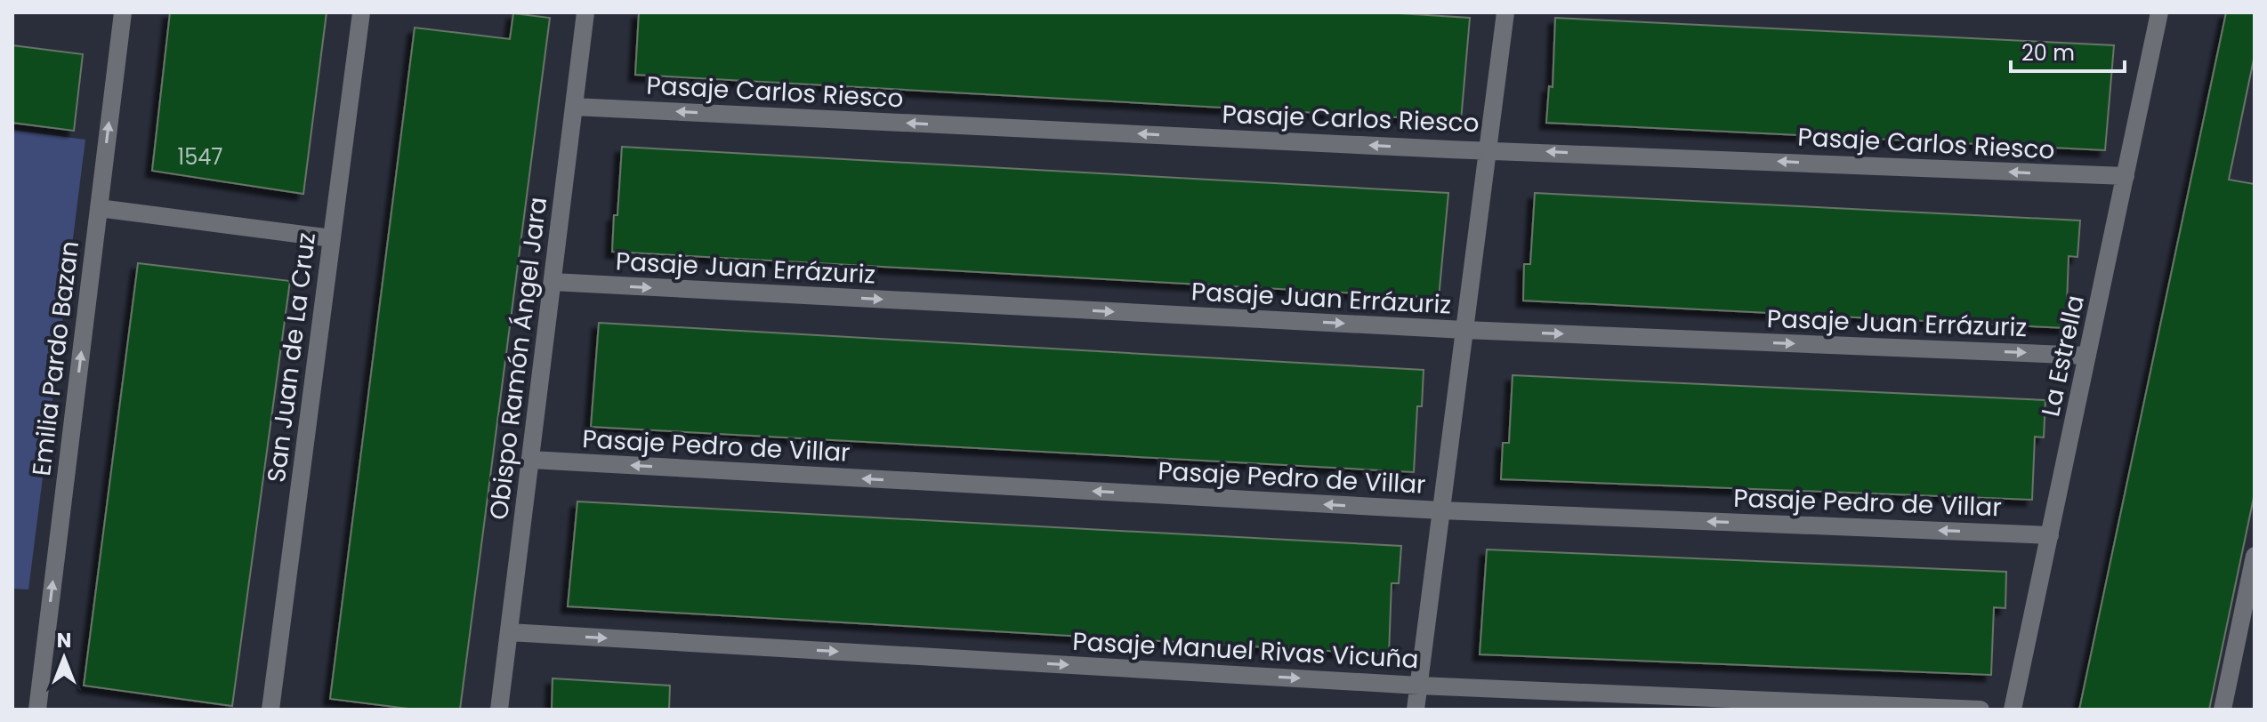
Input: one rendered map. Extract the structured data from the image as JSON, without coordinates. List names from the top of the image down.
{
  "streets": {
    "street": [
      "Pasaje Carlos Riesco",
      "Pasaje Juan Errázuriz",
      "La Estrella",
      "San Juan de La Cruz",
      "Emilia Pardo Bazan",
      "Obispo Ramón Ángel Jara",
      "Pasaje Pedro de Villar",
      "Pasaje Manuel Rivas Vicuña"
    ]
  },
  "crossings": [
    ["Pasaje Carlos Riesco", "La Estrella"],
    ["Pasaje Carlos Riesco", "Obispo Ramón Ángel Jara"],
    ["Pasaje Juan Errázuriz", "La Estrella"],
    ["Pasaje Juan Errázuriz", "Obispo Ramón Ángel Jara"],
    ["La Estrella", "Pasaje Pedro de Villar"],
    ["Obispo Ramón Ángel Jara", "Pasaje Pedro de Villar"],
    ["Obispo Ramón Ángel Jara", "Pasaje Manuel Rivas Vicuña"]
  ],
  "one_way": [
    "Pasaje Carlos Riesco",
    "Pasaje Juan Errázuriz",
    "Emilia Pardo Bazan",
    "Pasaje Pedro de Villar",
    "Pasaje Manuel Rivas Vicuña"
  ],
  "house_numbers": ["1547"],
  "scale_bar": "20 m",
  "north": "top"
}
